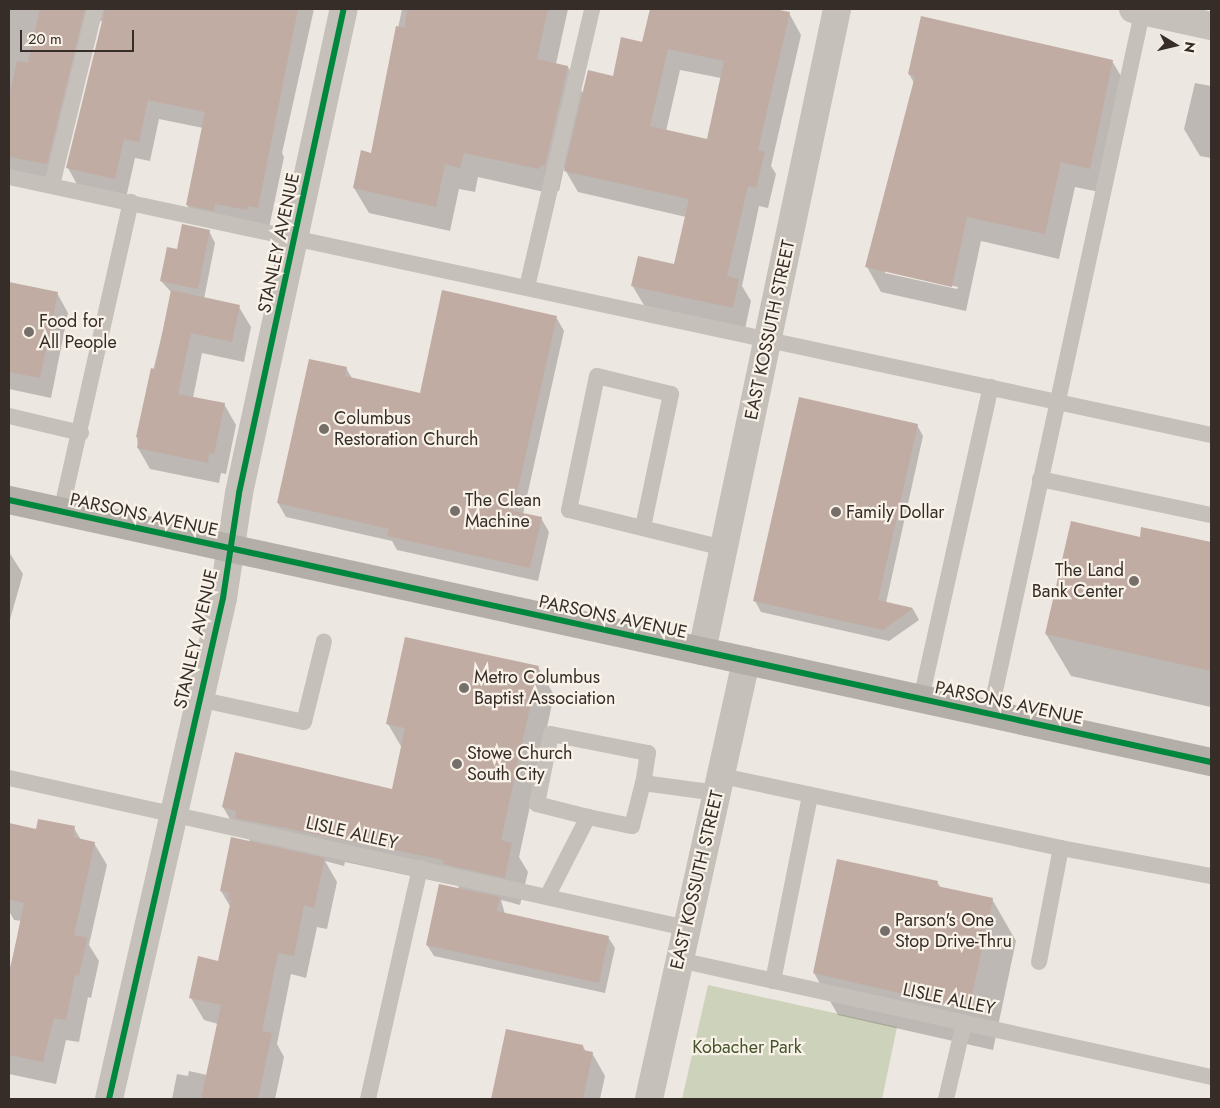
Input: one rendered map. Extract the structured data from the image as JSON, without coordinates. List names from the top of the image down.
{
  "streets": {
    "main road": ["PARSONS AVENUE"],
    "street": ["STANLEY AVENUE", "EAST KOSSUTH STREET"],
    "lane": ["LISLE ALLEY"]
  },
  "crossings": [
    ["STANLEY AVENUE", "PARSONS AVENUE"],
    ["STANLEY AVENUE", "LISLE ALLEY"],
    ["EAST KOSSUTH STREET", "PARSONS AVENUE"],
    ["EAST KOSSUTH STREET", "LISLE ALLEY"]
  ],
  "parks": ["Kobacher Park"],
  "places": [
    "Food for All People",
    "Columbus Restoration Church",
    "The Clean Machine",
    "Family Dollar",
    "The Land Bank Center",
    "Metro Columbus Baptist Association",
    "Stowe Church South City",
    "Parson's One Stop Drive-Thru"
  ],
  "scale_bar": "20 m",
  "north": "right"
}
